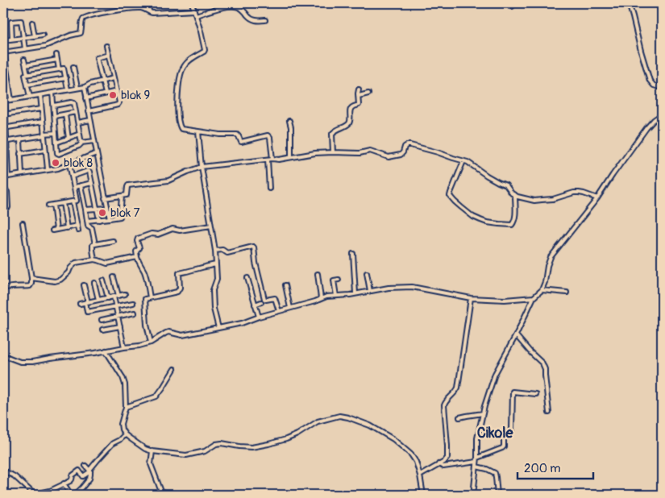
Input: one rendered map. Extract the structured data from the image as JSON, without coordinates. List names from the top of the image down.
{
  "districts": ["Cikole"],
  "places": ["blok 9", "blok 8", "blok 7"],
  "scale_bar": "200 m"
}
